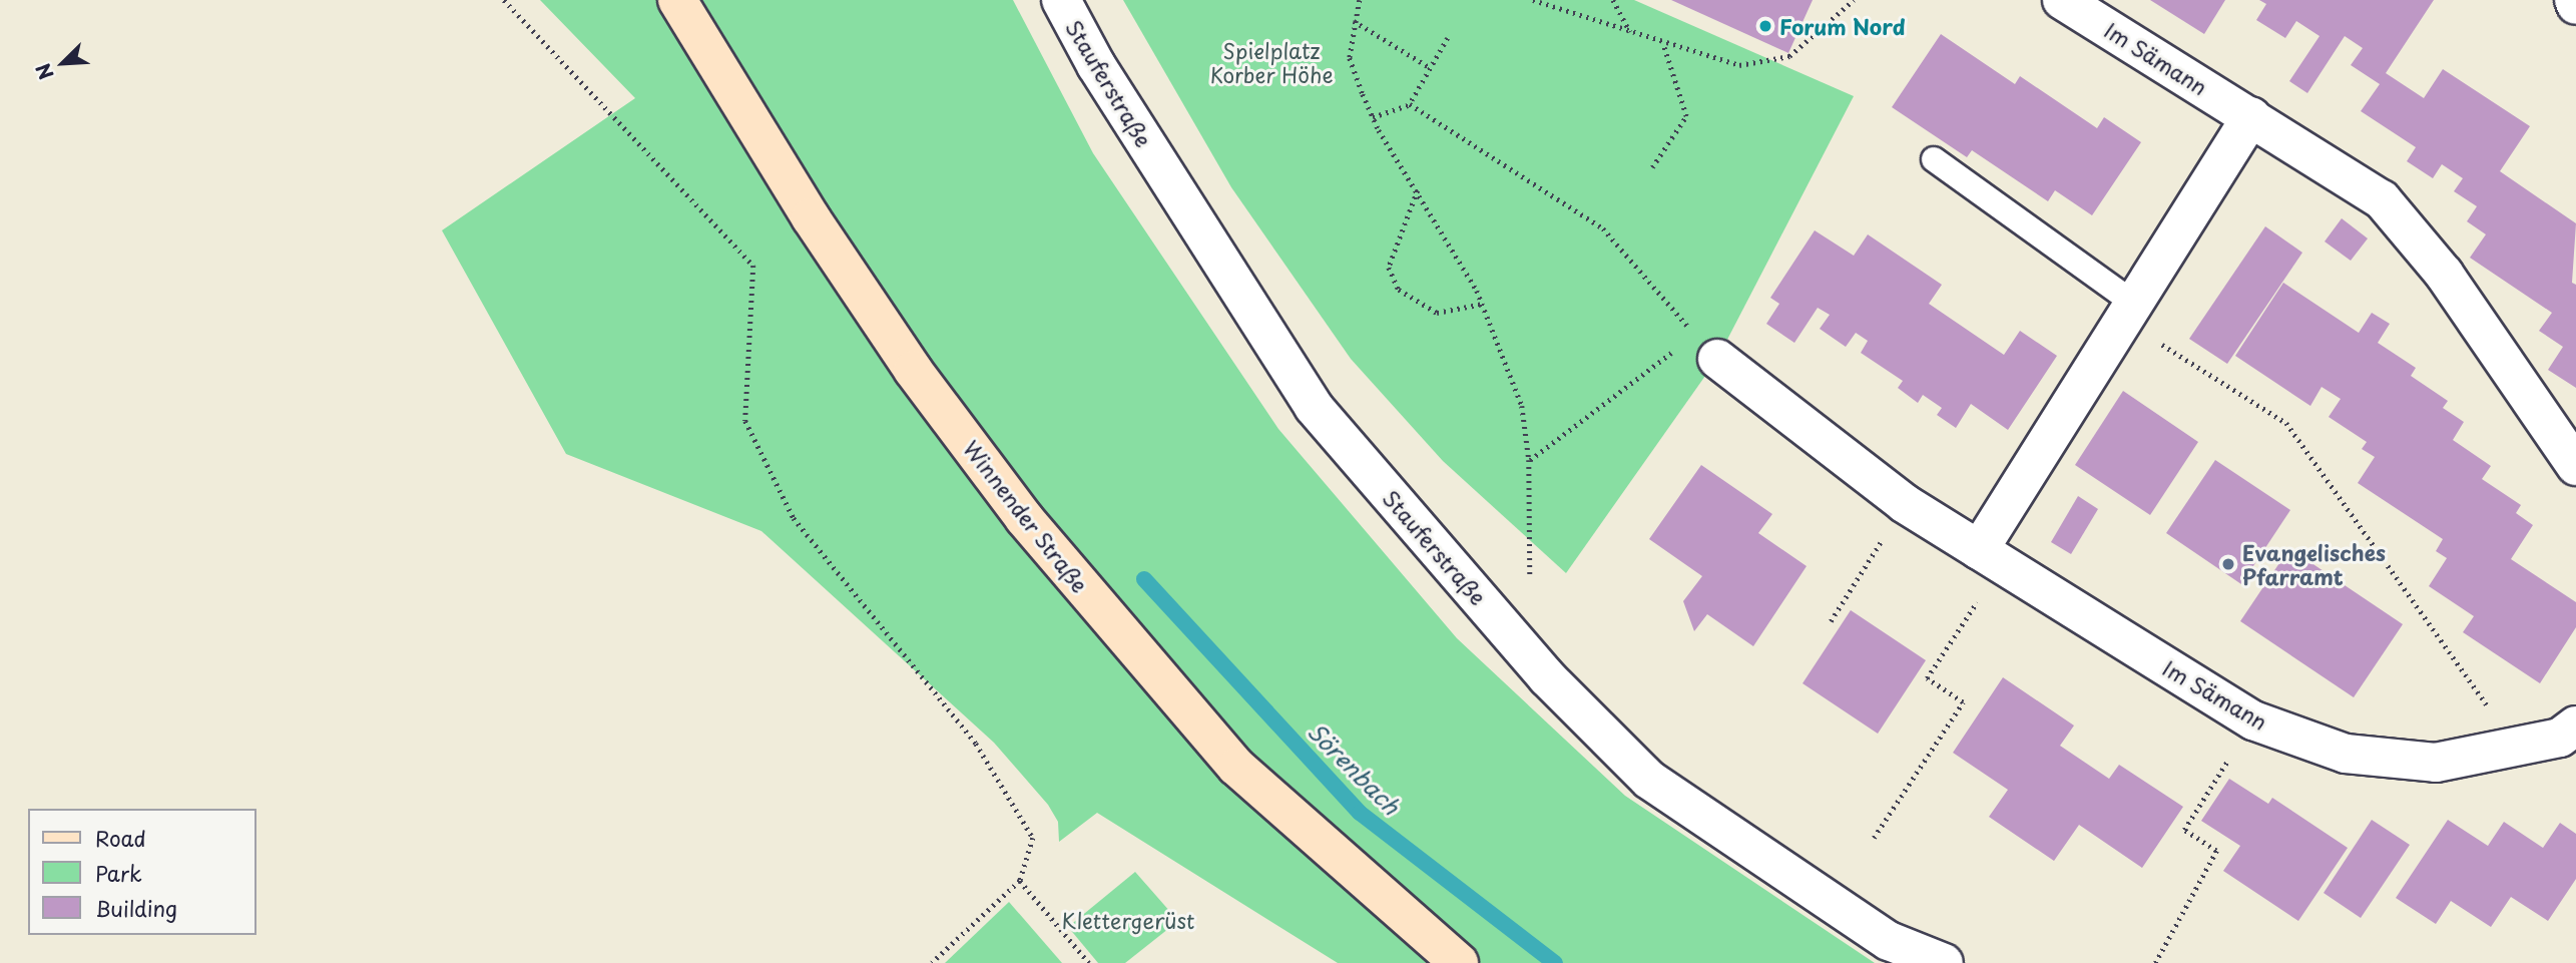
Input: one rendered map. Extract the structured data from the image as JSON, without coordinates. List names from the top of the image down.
{
  "streets": {
    "street": ["Im Sämann", "Stauferstraße", "Winnender Straße"]
  },
  "water": ["Sörenbach"],
  "parks": ["Spielplatz Korber Höhe", "Klettergerüst"],
  "places": ["Forum Nord", "Evangelisches Pfarramt"],
  "legend": ["Road", "Park", "Building"],
  "north": "bottom left"
}
